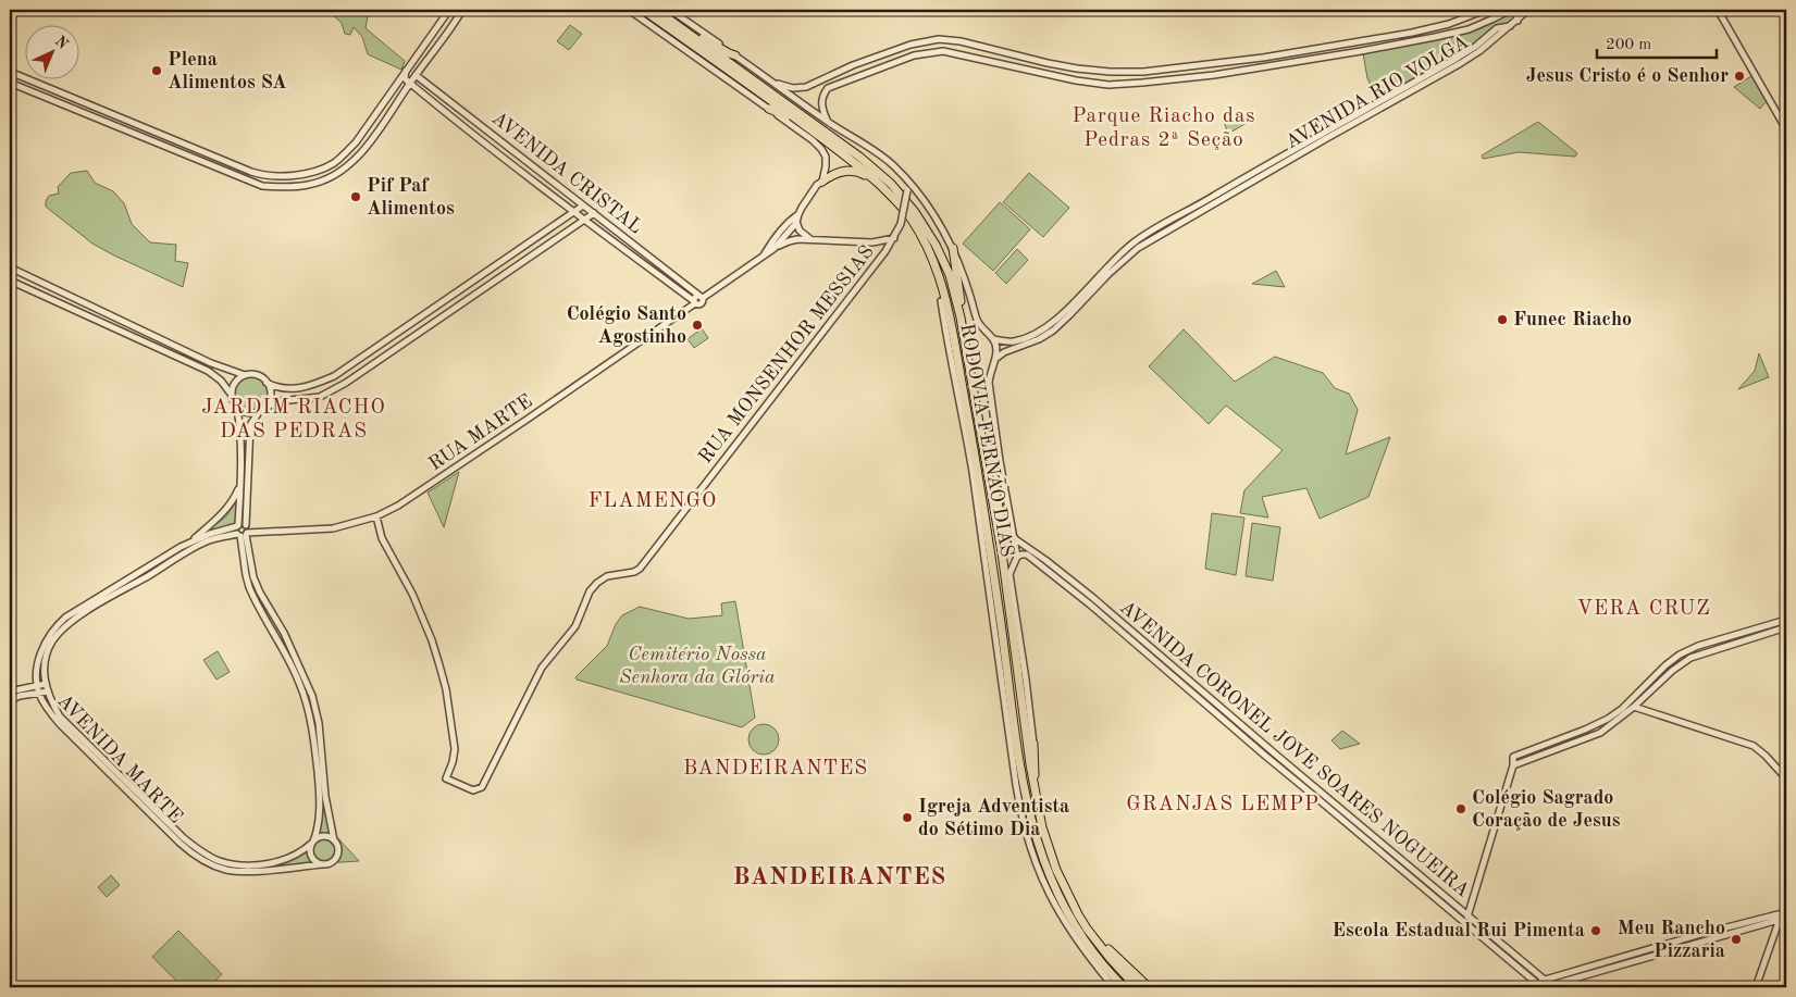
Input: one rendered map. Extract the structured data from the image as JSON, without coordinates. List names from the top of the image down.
{
  "streets": {
    "highway": ["RODOVIA FERNÃO DIAS"],
    "street": [
      "AVENIDA RIO VOLGA",
      "AVENIDA CRISTAL",
      "RUA MONSENHOR MESSIAS",
      "RUA MARTE",
      "AVENIDA CORONEL JOVE SOARES NOGUEIRA",
      "AVENIDA MARTE"
    ]
  },
  "crossings": [
    ["AVENIDA RIO VOLGA", "RODOVIA FERNÃO DIAS"],
    ["AVENIDA CRISTAL", "RUA MARTE"],
    ["RUA MONSENHOR MESSIAS", "RUA MARTE"],
    ["RUA MONSENHOR MESSIAS", "RODOVIA FERNÃO DIAS"],
    ["RUA MARTE", "AVENIDA MARTE"],
    ["RODOVIA FERNÃO DIAS", "AVENIDA CORONEL JOVE SOARES NOGUEIRA"]
  ],
  "districts": [
    "Parque Riacho das Pedras 2ª Seção",
    "JARDIM RIACHO DAS PEDRAS",
    "FLAMENGO",
    "VERA CRUZ",
    "BANDEIRANTES",
    "GRANJAS LEMPP",
    "BANDEIRANTES"
  ],
  "parks": ["Cemitério Nossa Senhora da Glória"],
  "places": [
    "Plena Alimentos SA",
    "Jesus Cristo é o Senhor",
    "Pif Paf Alimentos",
    "Funec Riacho",
    "Colégio Santo Agostinho",
    "Colégio Sagrado Coração de Jesus",
    "Igreja Adventista do Sétimo Dia",
    "Escola Estadual Rui Pimenta",
    "Meu Rancho Pizzaria"
  ],
  "scale_bar": "200 m",
  "north": "top right"
}
